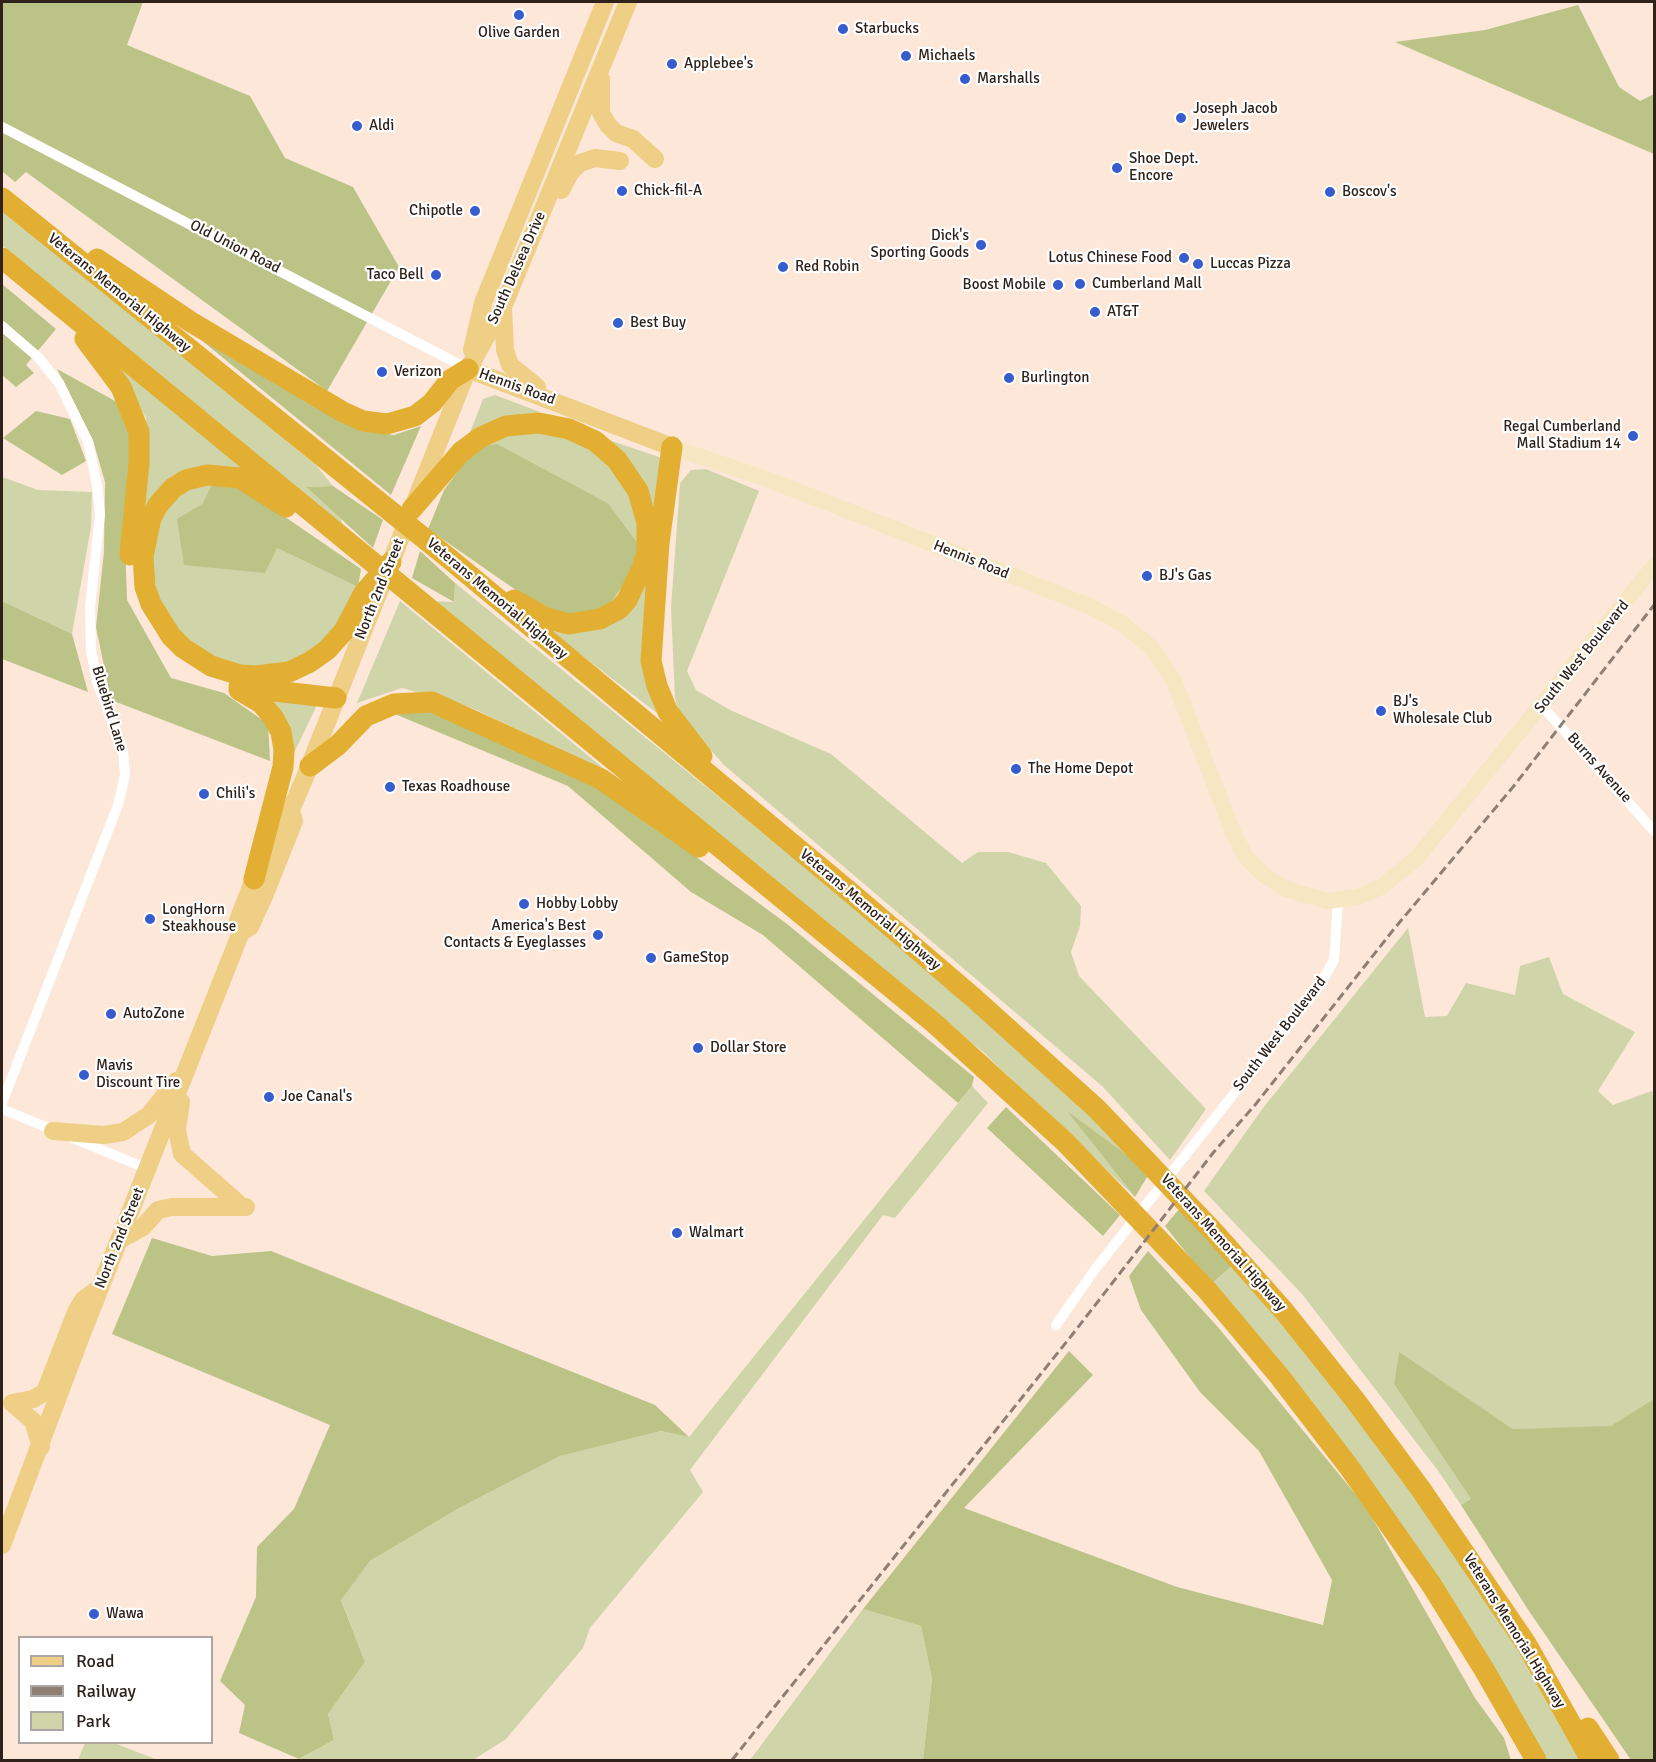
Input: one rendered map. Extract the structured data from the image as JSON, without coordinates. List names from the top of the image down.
{
  "streets": {
    "highway": ["Veterans Memorial Highway"],
    "main road": ["South Delsea Drive", "Hennis Road", "North 2nd Street"],
    "street": [
      "Old Union Road",
      "South West Boulevard",
      "Bluebird Lane",
      "Burns Avenue"
    ]
  },
  "crossings": [
    ["Old Union Road", "South Delsea Drive"],
    ["Old Union Road", "Hennis Road"],
    ["Old Union Road", "North 2nd Street"],
    ["South Delsea Drive", "Hennis Road"],
    ["South Delsea Drive", "North 2nd Street"],
    ["Hennis Road", "North 2nd Street"],
    ["Hennis Road", "South West Boulevard"],
    ["South West Boulevard", "Burns Avenue"]
  ],
  "places": [
    "Olive Garden",
    "Starbucks",
    "Michaels",
    "Applebee's",
    "Marshalls",
    "Joseph Jacob Jewelers",
    "Aldi",
    "Shoe Dept. Encore",
    "Chick-fil-A",
    "Boscov's",
    "Chipotle",
    "Dick's Sporting Goods",
    "Lotus Chinese Food",
    "Luccas Pizza",
    "Red Robin",
    "Taco Bell",
    "Cumberland Mall",
    "Boost Mobile",
    "AT&T",
    "Best Buy",
    "Verizon",
    "Burlington",
    "Regal Cumberland Mall Stadium 14",
    "BJ's Gas",
    "BJ's Wholesale Club",
    "The Home Depot",
    "Texas Roadhouse",
    "Chili's",
    "Hobby Lobby",
    "LongHorn Steakhouse",
    "America's Best Contacts & Eyeglasses",
    "GameStop",
    "AutoZone",
    "Dollar Store",
    "Mavis Discount Tire",
    "Joe Canal's",
    "Walmart",
    "Wawa"
  ],
  "legend": ["Road", "Railway", "Park"]
}
